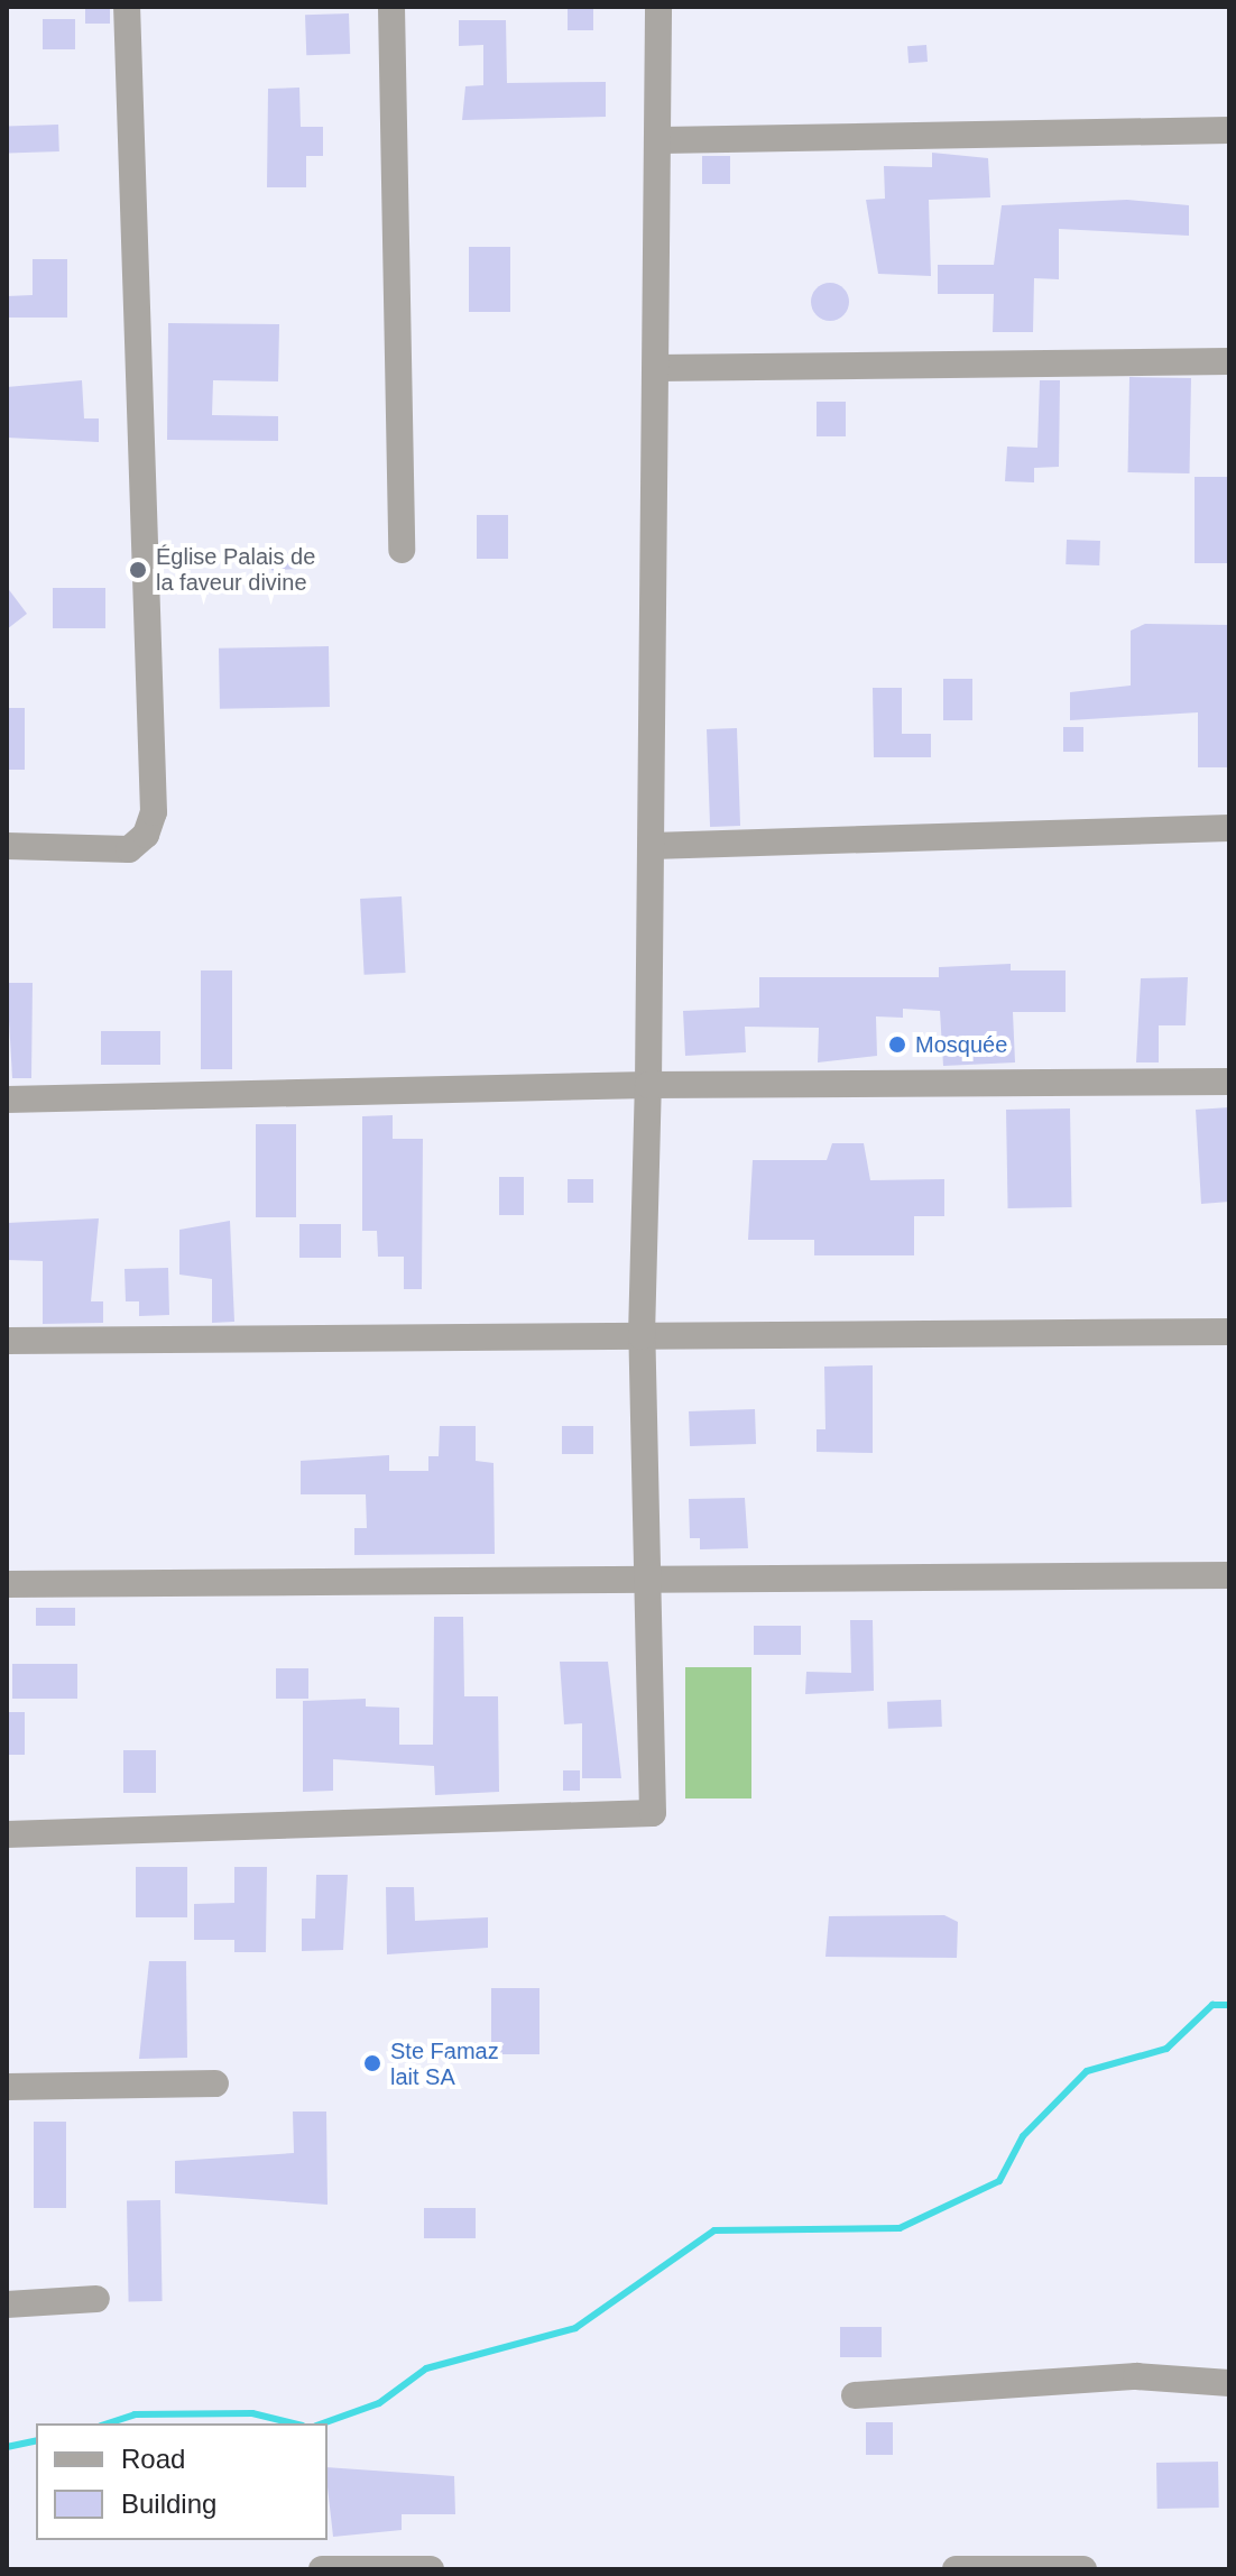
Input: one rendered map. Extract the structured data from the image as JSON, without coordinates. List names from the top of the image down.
{
  "places": ["Église Palais de la faveur divine", "Mosquée", "Ste Famaz lait SA"],
  "legend": ["Road", "Building"]
}
